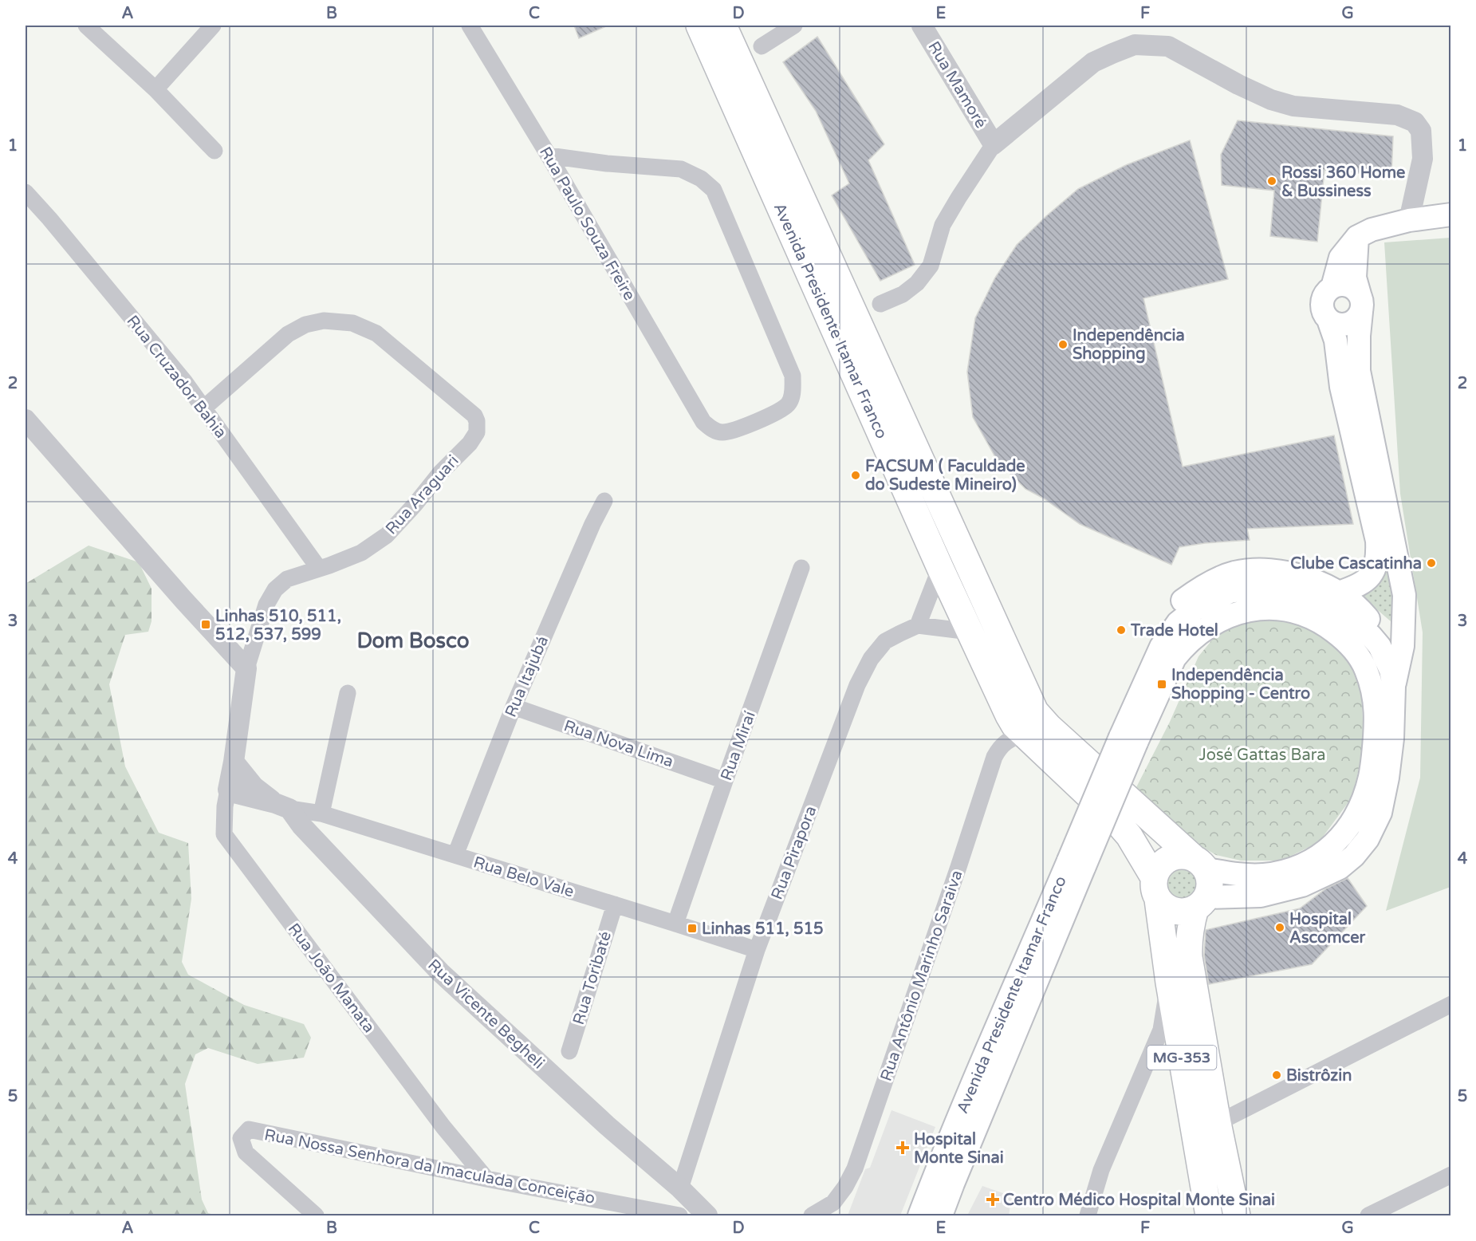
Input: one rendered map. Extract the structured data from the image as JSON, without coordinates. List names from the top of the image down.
{
  "streets": {
    "main road": ["Avenida Presidente Itamar Franco", "MG-353"],
    "street": [
      "Rua Mamoré",
      "Rua Paulo Souza Freire",
      "Rua Cruzador Bahia",
      "Rua Araguari",
      "Rua Itajubá",
      "Rua Nova Lima",
      "Rua Miraí",
      "Rua Pirapora",
      "Rua Belo Vale",
      "Rua Antônio Marinho Saraiva",
      "Rua João Manata",
      "Rua Toribaté",
      "Rua Vicente Begheli",
      "Rua Nossa Senhora da Imaculada Conceição"
    ]
  },
  "crossings": [
    ["Avenida Presidente Itamar Franco", "Rua Antônio Marinho Saraiva"],
    ["Avenida Presidente Itamar Franco", "MG-353"],
    ["Rua Cruzador Bahia", "Rua Araguari"],
    ["Rua Araguari", "Rua João Manata"],
    ["Rua Araguari", "Rua Vicente Begheli"],
    ["Rua Itajubá", "Rua Nova Lima"],
    ["Rua Itajubá", "Rua Belo Vale"],
    ["Rua Nova Lima", "Rua Miraí"],
    ["Rua Miraí", "Rua Belo Vale"],
    ["Rua Pirapora", "Rua Belo Vale"],
    ["Rua Pirapora", "Rua Vicente Begheli"],
    ["Rua Belo Vale", "Rua Toribaté"],
    ["Rua Belo Vale", "Rua Vicente Begheli"],
    ["Rua João Manata", "Rua Vicente Begheli"],
    ["Rua João Manata", "Rua Nossa Senhora da Imaculada Conceição"]
  ],
  "districts": ["Dom Bosco"],
  "parks": ["José Gattas Bara"],
  "places": {
    "other": [
      "Rossi 360 Home & Bussiness",
      "Independência Shopping",
      "FACSUM ( Faculdade do Sudeste Mineiro)",
      "Clube Cascatinha",
      "Trade Hotel",
      "Hospital Ascomcer",
      "Bistrôzin"
    ],
    "transit": ["Linhas 510, 511, 512, 537, 599", "Independência Shopping - Centro", "Linhas 511, 515"],
    "health": ["Hospital Monte Sinai", "Centro Médico Hospital Monte Sinai"]
  },
  "grid": {
    "columns": [
      "A",
      "B",
      "C",
      "D",
      "E",
      "F",
      "G"
    ],
    "rows": [
      "1",
      "2",
      "3",
      "4",
      "5"
    ]
  }
}
